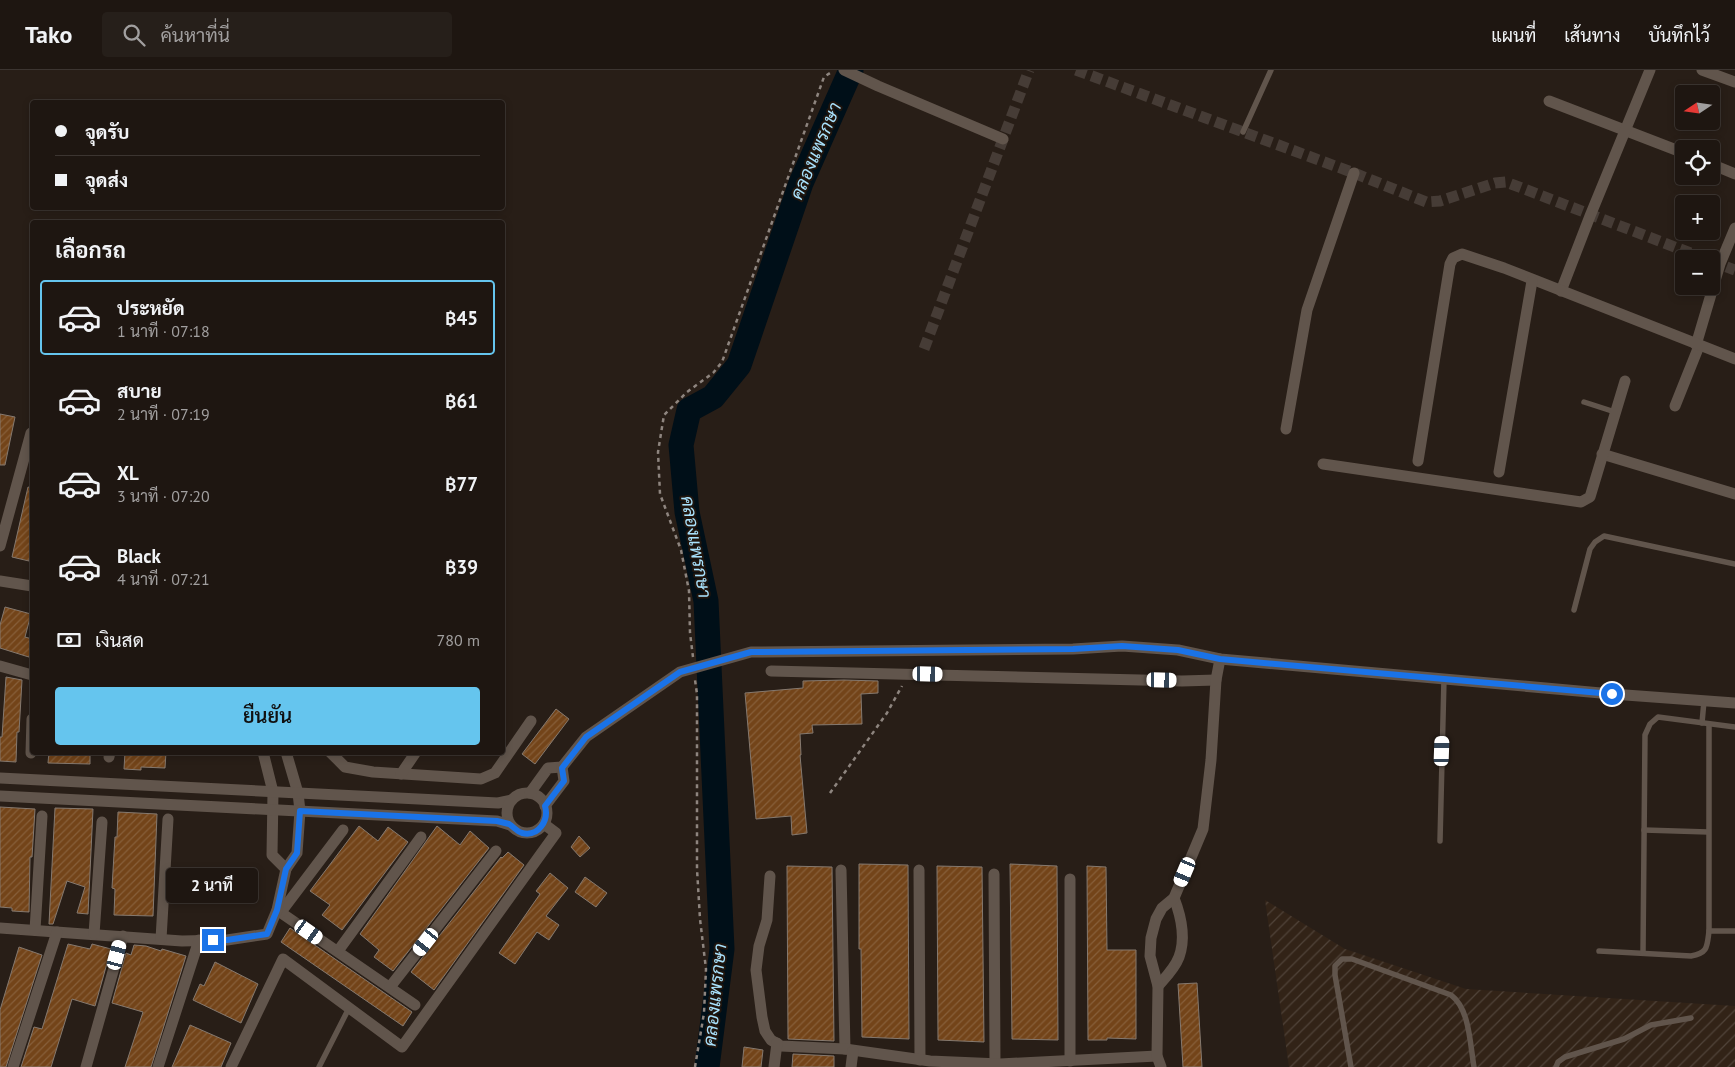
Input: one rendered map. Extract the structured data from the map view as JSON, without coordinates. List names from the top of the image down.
{
  "water": ["คลองแพรกษา"],
  "north": "left",
  "page": {
    "header": "Tako",
    "search": "ค้นหาที่นี่",
    "nav": ["แผนที่", "เส้นทาง", "บันทึกไว้"],
    "map_buttons": ["+", "−"],
    "banner": ["จุดรับ", "จุดส่ง"],
    "heading": "เลือกรถ",
    "list": [
      {
        "name": "ประหยัด",
        "note": "1 นาที · 07:18",
        "value": "฿45"
      },
      {
        "name": "สบาย",
        "note": "2 นาที · 07:19",
        "value": "฿61"
      },
      {
        "name": "XL",
        "note": "3 นาที · 07:20",
        "value": "฿77"
      },
      {
        "name": "Black",
        "note": "4 นาที · 07:21",
        "value": "฿39"
      }
    ],
    "pay": ["เงินสด", "780 m"],
    "buttons": "ยืนยัน",
    "bubble": "2 นาที"
  }
}
